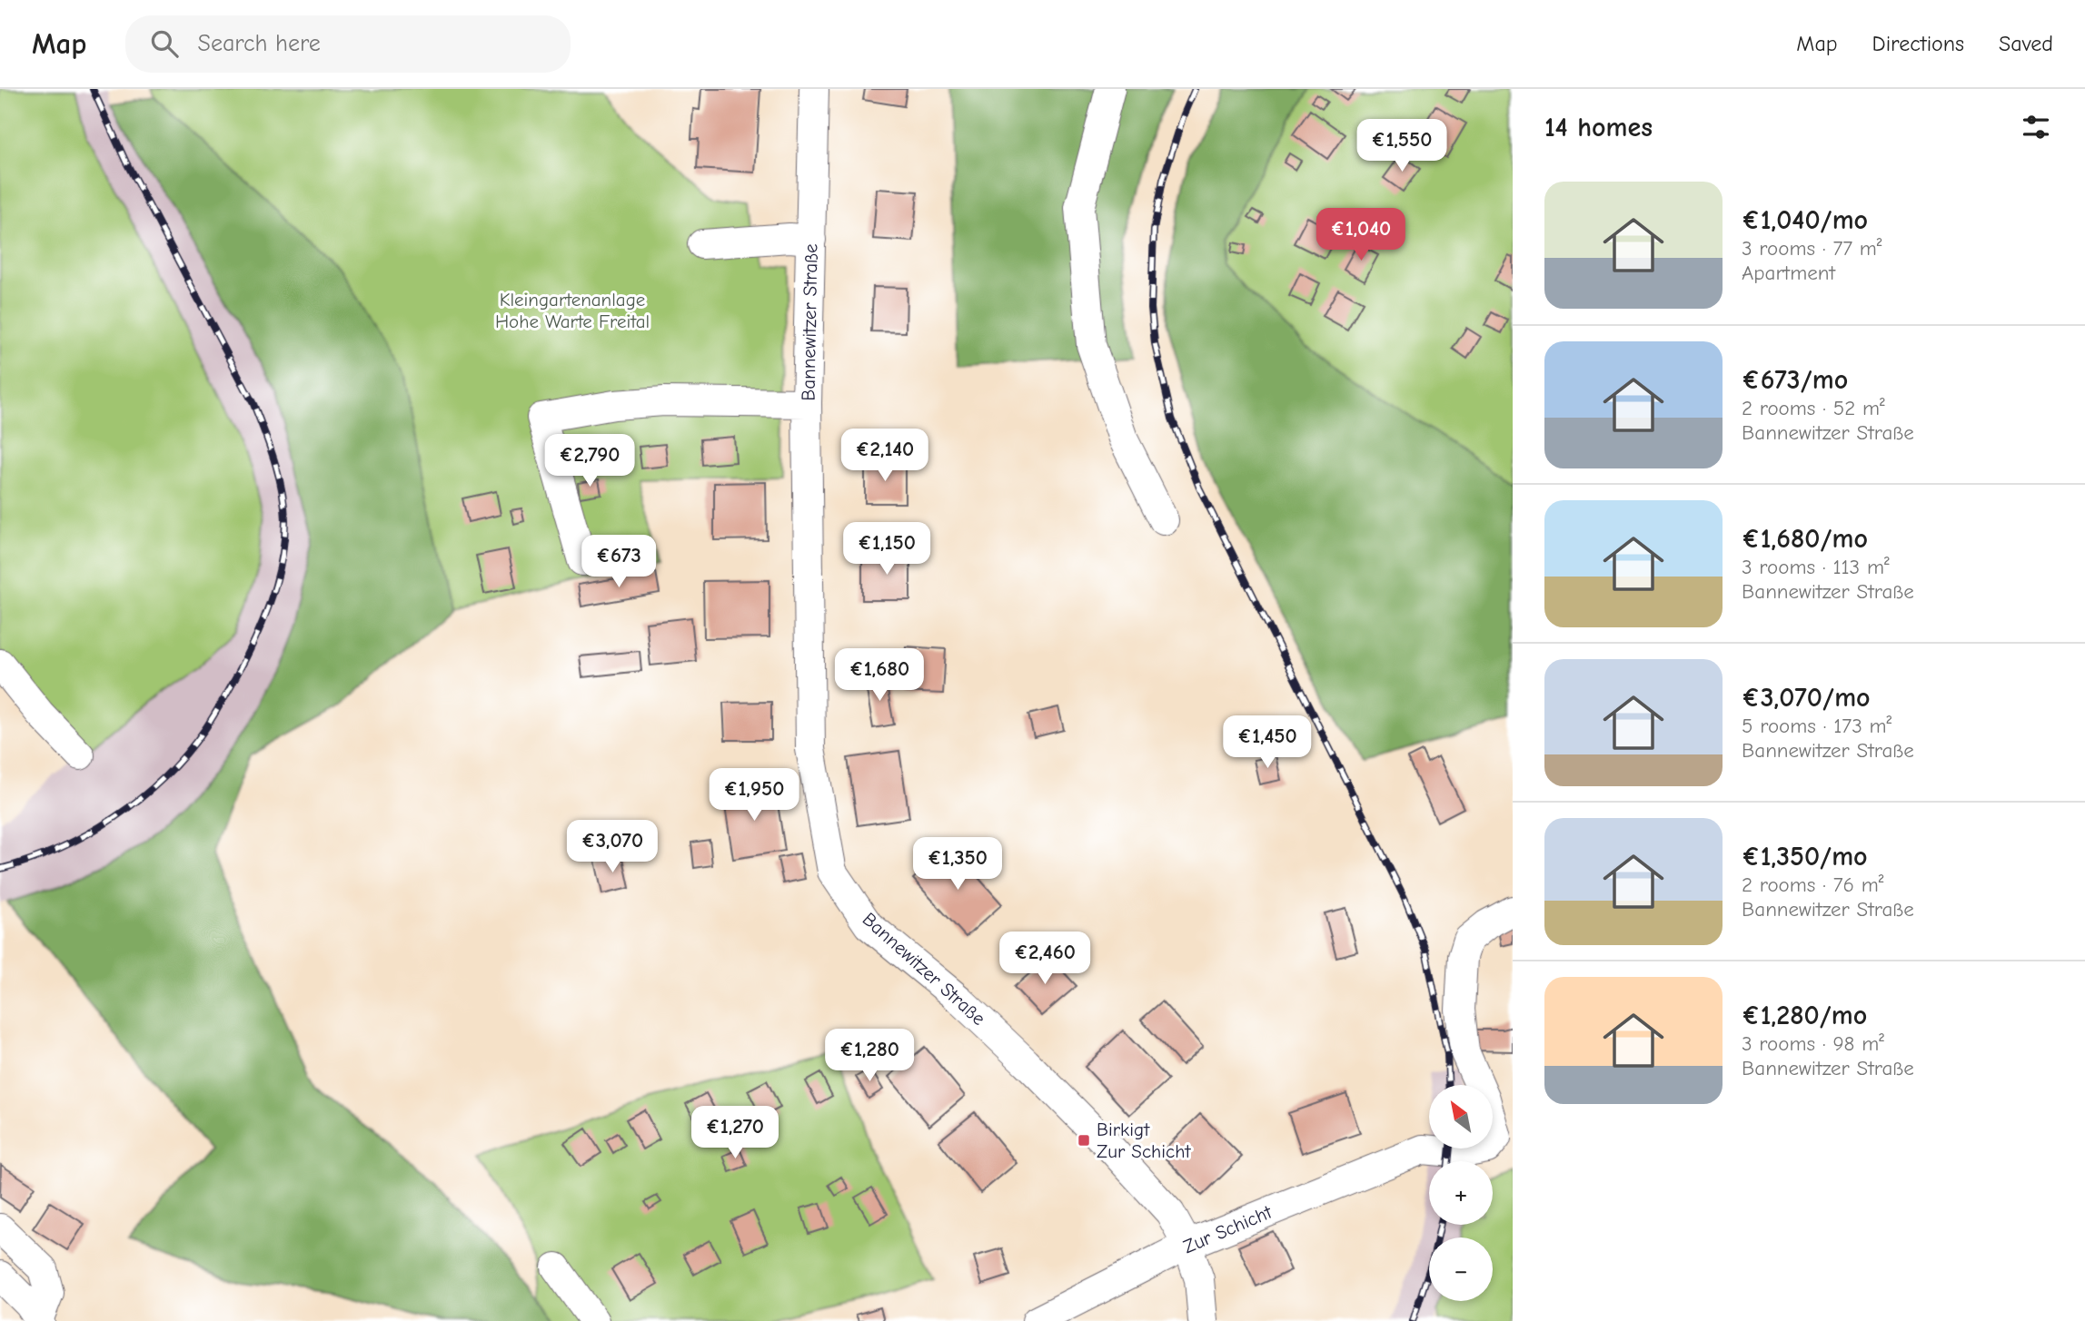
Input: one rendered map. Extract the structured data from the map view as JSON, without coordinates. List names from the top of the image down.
{
  "streets": {
    "street": ["Bannewitzer Straße", "Zur Schicht"]
  },
  "crossings": [
    ["Bannewitzer Straße", "Zur Schicht"]
  ],
  "parks": ["Kleingartenanlage Hohe Warte Freital"],
  "places": {
    "transit": ["Birkigt Zur Schicht"]
  },
  "north": "top left",
  "page": {
    "header": "Map",
    "search": "Search here",
    "nav": ["Map", "Directions", "Saved"],
    "heading": "14 homes",
    "price": [
      "€1,550",
      "€1,040",
      "€2,140",
      "€2,790",
      "€1,150",
      "€673",
      "€1,680",
      "€1,450",
      "€1,950",
      "€3,070",
      "€1,350",
      "€2,460",
      "€1,280",
      "€1,270"
    ],
    "list": [
      {
        "name": "€1,040/mo",
        "note": "3 rooms · 77 m² · Apartment"
      },
      {
        "name": "€673/mo",
        "note": "2 rooms · 52 m² · Bannewitzer Straße"
      },
      {
        "name": "€1,680/mo",
        "note": "3 rooms · 113 m² · Bannewitzer Straße"
      },
      {
        "name": "€3,070/mo",
        "note": "5 rooms · 173 m² · Bannewitzer Straße"
      },
      {
        "name": "€1,350/mo",
        "note": "2 rooms · 76 m² · Bannewitzer Straße"
      },
      {
        "name": "€1,280/mo",
        "note": "3 rooms · 98 m² · Bannewitzer Straße"
      }
    ],
    "map_buttons": ["+", "−"]
  }
}
